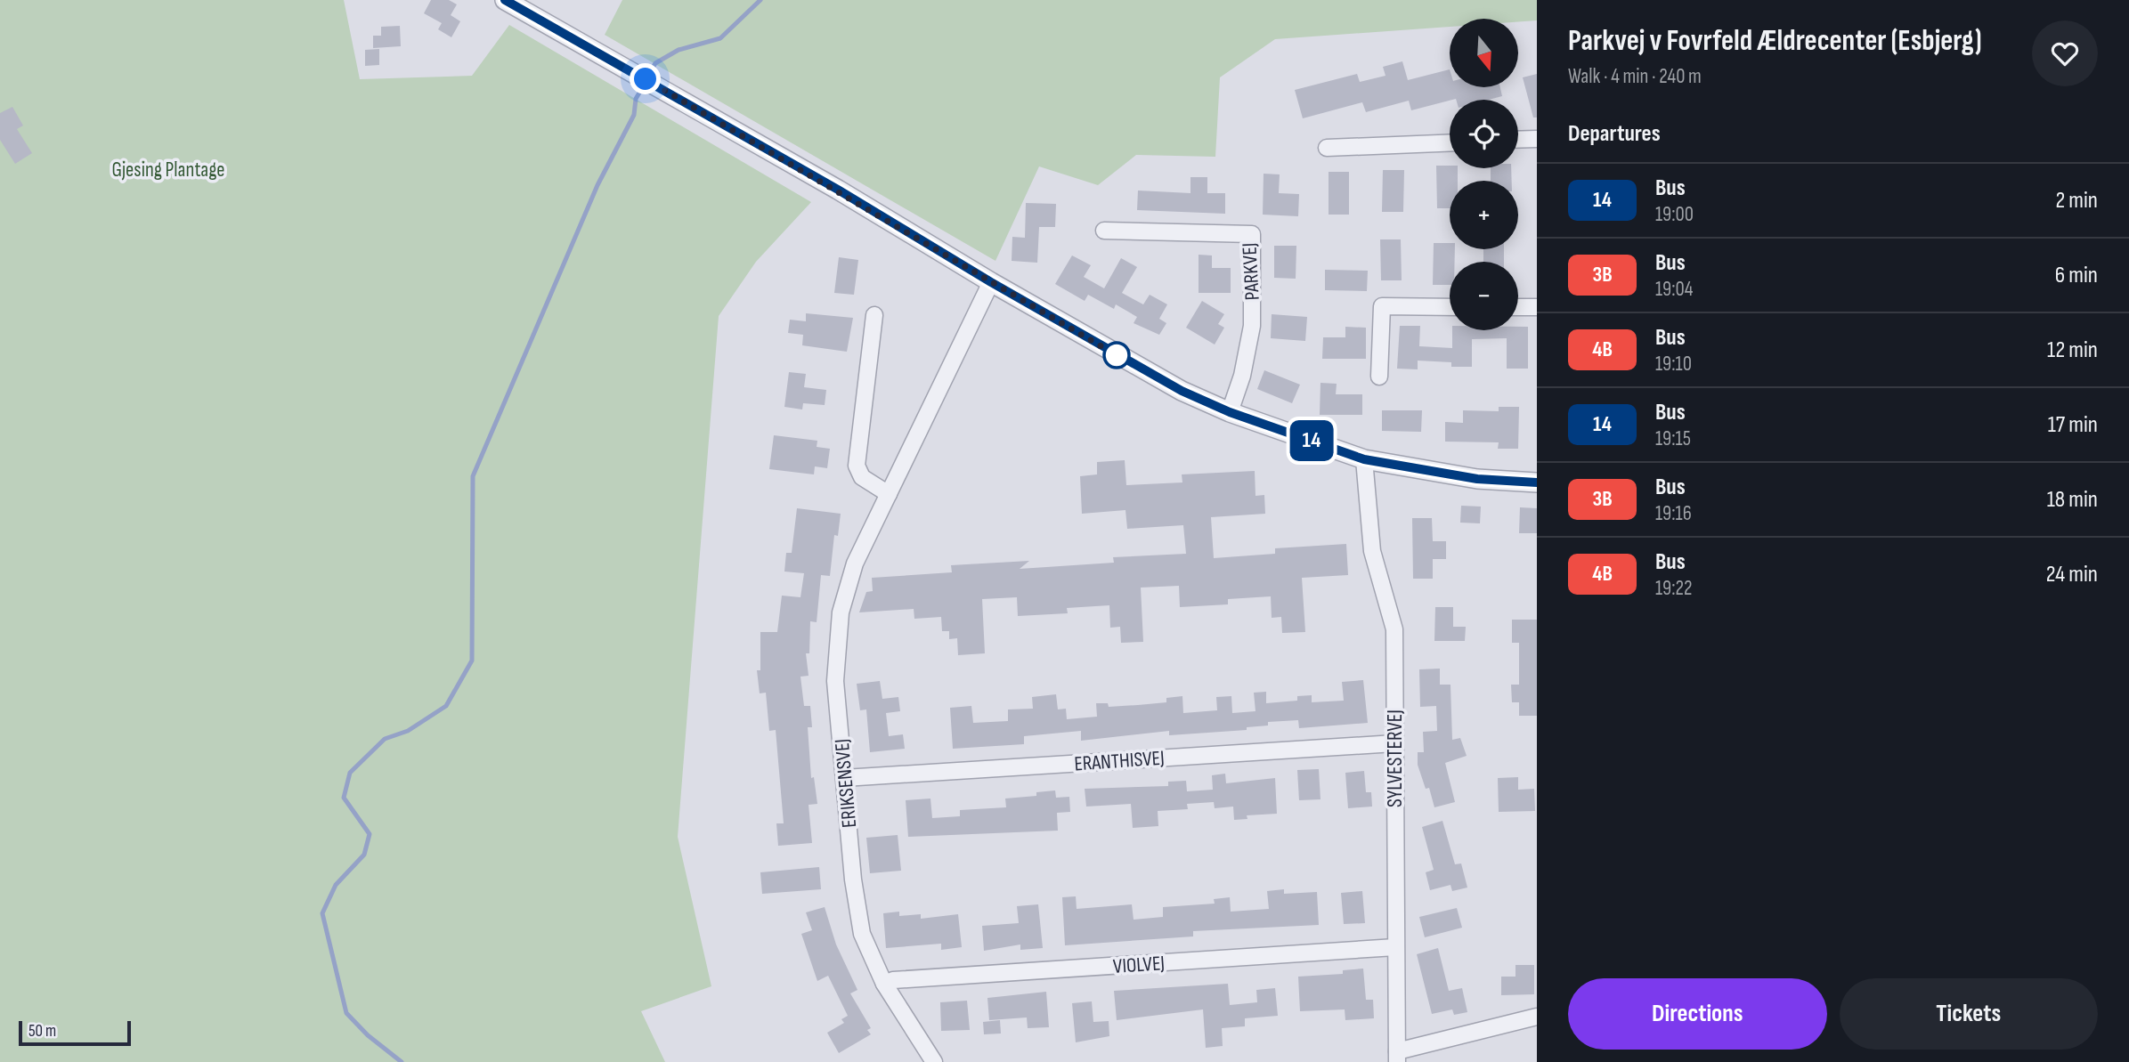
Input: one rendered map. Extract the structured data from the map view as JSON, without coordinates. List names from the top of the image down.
{
  "streets": {
    "street": [
      "PARKVEJ",
      "SYLVESTERVEJ",
      "ERANTHISVEJ",
      "ERIKSENSVEJ",
      "VIOLVEJ"
    ]
  },
  "crossings": [
    ["SYLVESTERVEJ", "ERANTHISVEJ"],
    ["SYLVESTERVEJ", "VIOLVEJ"],
    ["ERANTHISVEJ", "ERIKSENSVEJ"],
    ["ERIKSENSVEJ", "VIOLVEJ"]
  ],
  "parks": ["Gjesing Plantage"],
  "lines": ["bus line 14"],
  "scale_bar": "50 m",
  "north": "bottom",
  "page": {
    "on_map": "14",
    "heading": [
      ["Parkvej v Fovrfeld Ældrecenter (Esbjerg)", "Walk · 4 min · 240 m"],
      "Departures"
    ],
    "map_buttons": ["+", "−"],
    "list": [
      {
        "mark": "14",
        "name": "Bus",
        "note": "19:00",
        "value": "2 min"
      },
      {
        "mark": "3B",
        "name": "Bus",
        "note": "19:04",
        "value": "6 min"
      },
      {
        "mark": "4B",
        "name": "Bus",
        "note": "19:10",
        "value": "12 min"
      },
      {
        "mark": "14",
        "name": "Bus",
        "note": "19:15",
        "value": "17 min"
      },
      {
        "mark": "3B",
        "name": "Bus",
        "note": "19:16",
        "value": "18 min"
      },
      {
        "mark": "4B",
        "name": "Bus",
        "note": "19:22",
        "value": "24 min"
      }
    ],
    "buttons": ["Directions", "Tickets"],
    "scale": "50 m"
  }
}
